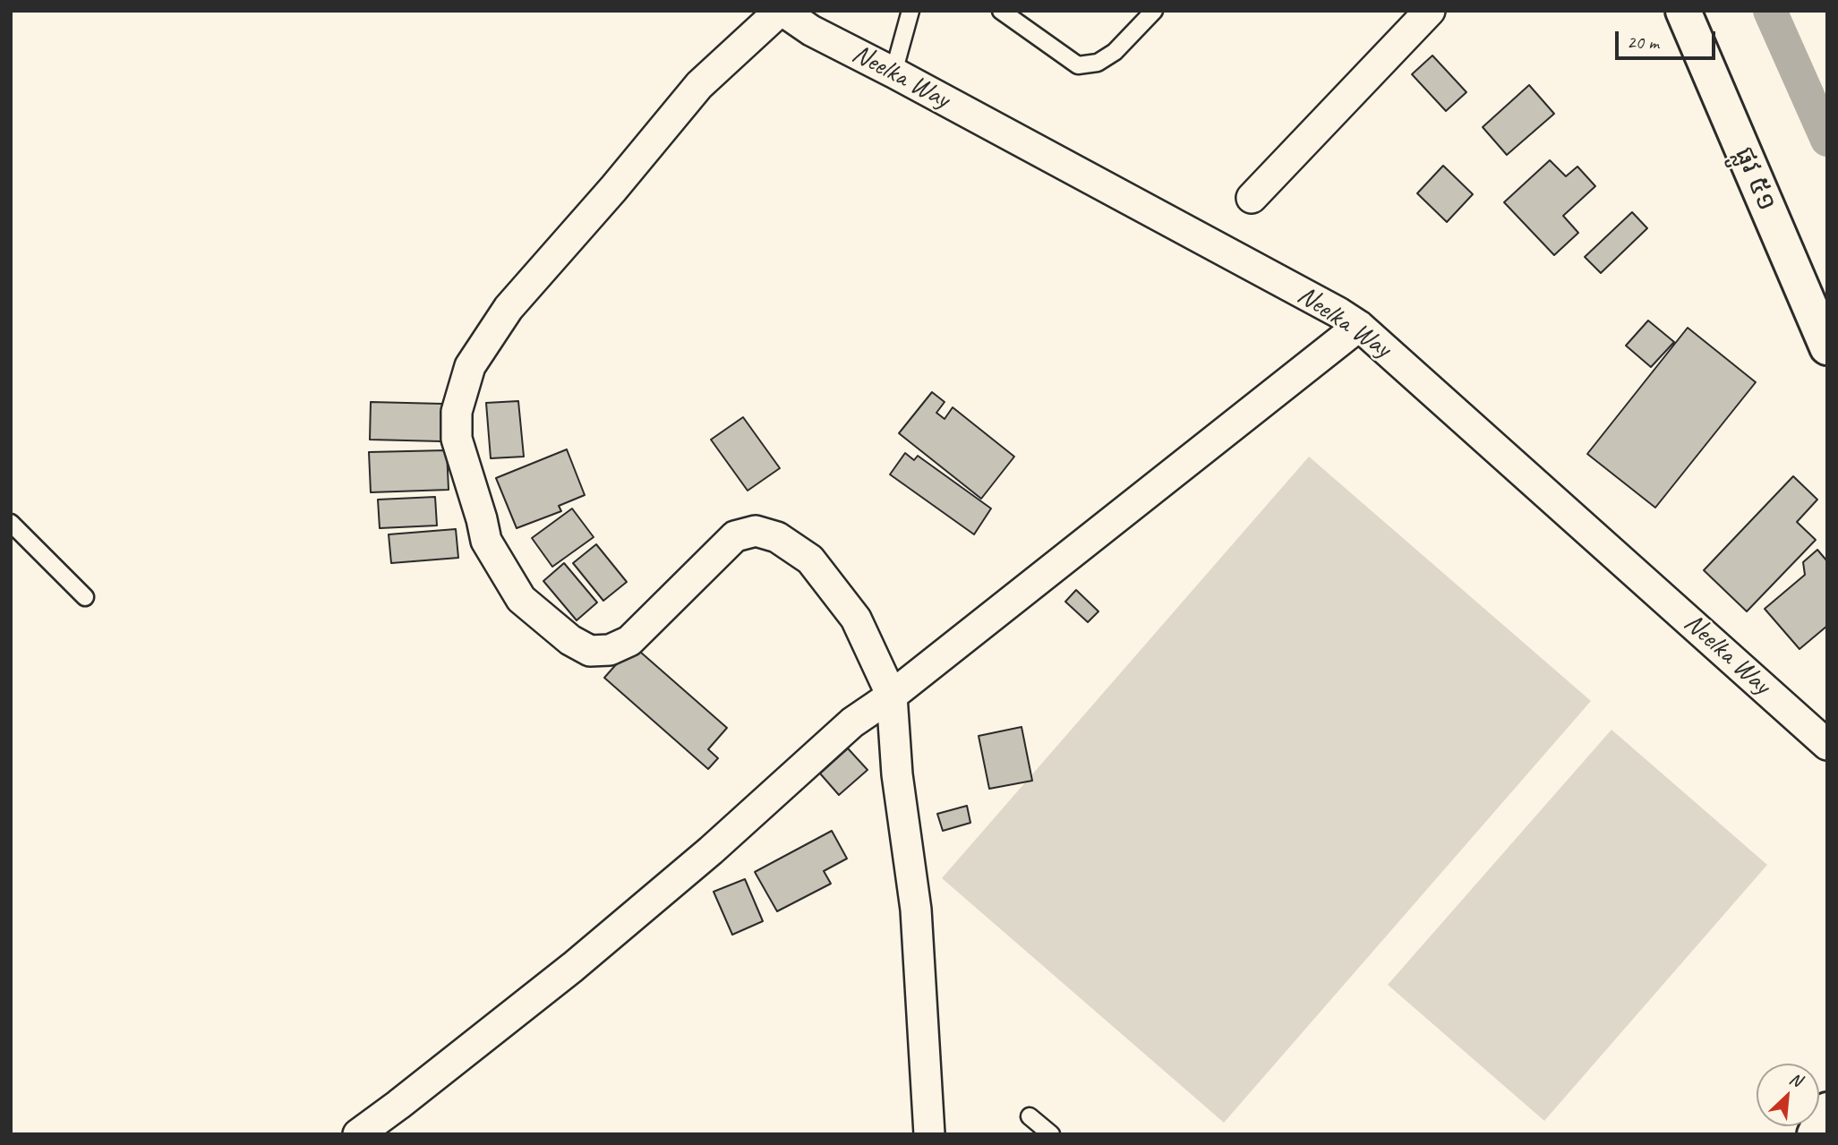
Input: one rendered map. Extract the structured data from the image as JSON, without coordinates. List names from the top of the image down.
{
  "streets": {
    "main road": ["ផ្លូវ ៥១"],
    "street": ["Neelka Way"]
  },
  "scale_bar": "20 m",
  "north": "top right"
}
